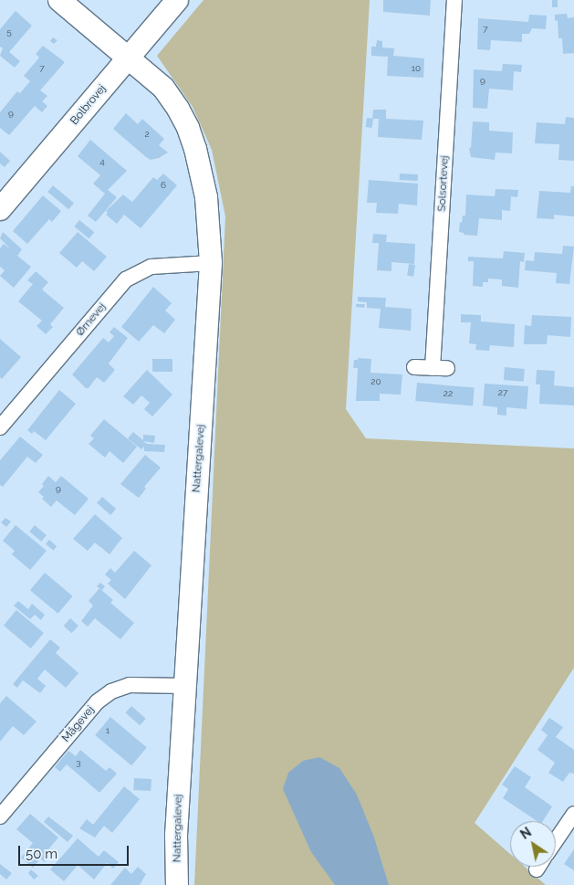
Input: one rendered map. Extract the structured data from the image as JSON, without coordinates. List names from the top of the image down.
{
  "streets": {
    "street": [
      "Bolbrovej",
      "Solsortevej",
      "Ørnevej",
      "Nattergalevej",
      "Mågevej"
    ]
  },
  "crossings": [
    ["Bolbrovej", "Nattergalevej"],
    ["Ørnevej", "Nattergalevej"],
    ["Nattergalevej", "Mågevej"]
  ],
  "house_numbers": [
    "7",
    "5",
    "7",
    "10",
    "9",
    "9",
    "2",
    "4",
    "6",
    "20",
    "27",
    "22",
    "9",
    "1",
    "3"
  ],
  "scale_bar": "50 m",
  "north": "top left"
}
